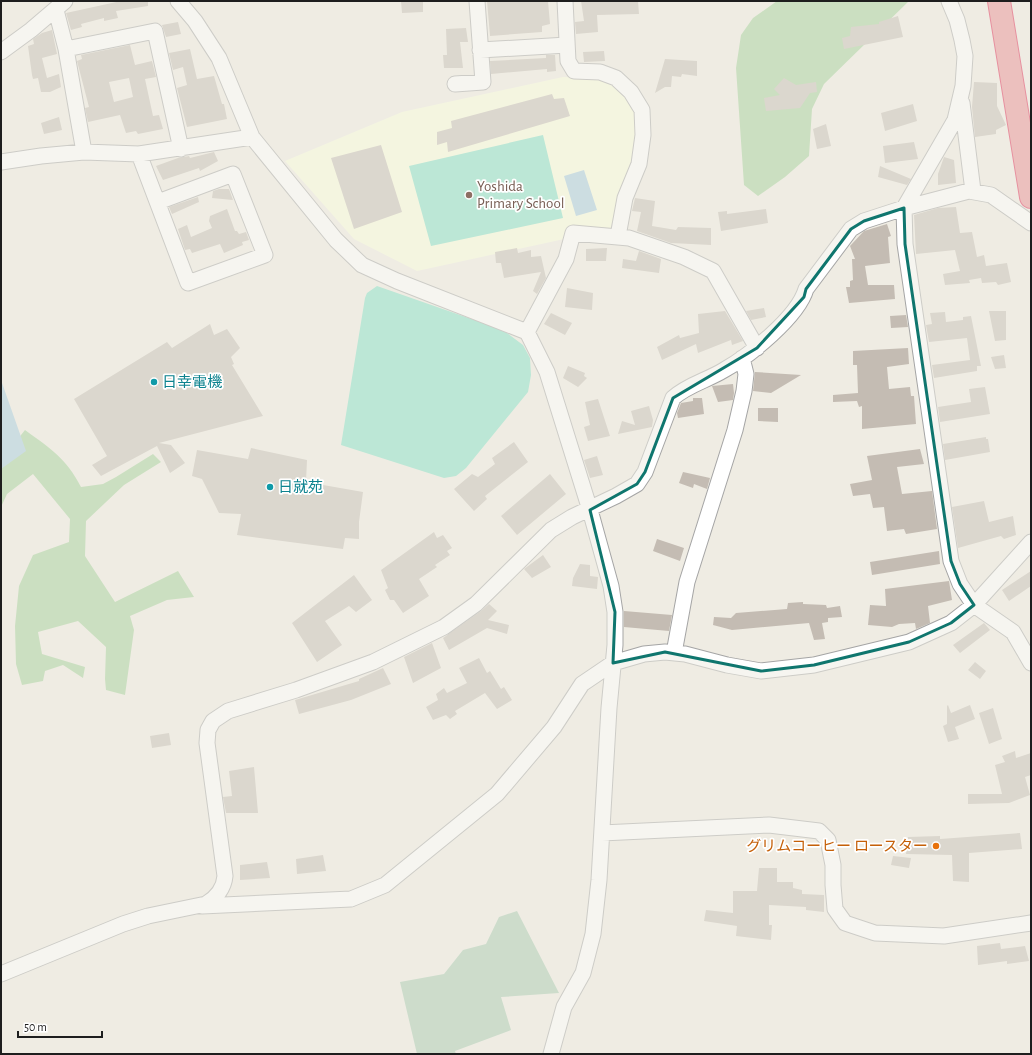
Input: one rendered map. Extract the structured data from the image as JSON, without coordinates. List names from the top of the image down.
{
  "places": [
    "Yoshida Primary School",
    "日幸電機",
    "日就苑",
    "グリムコーヒー ロースター"
  ],
  "scale_bar": "50 m"
}
